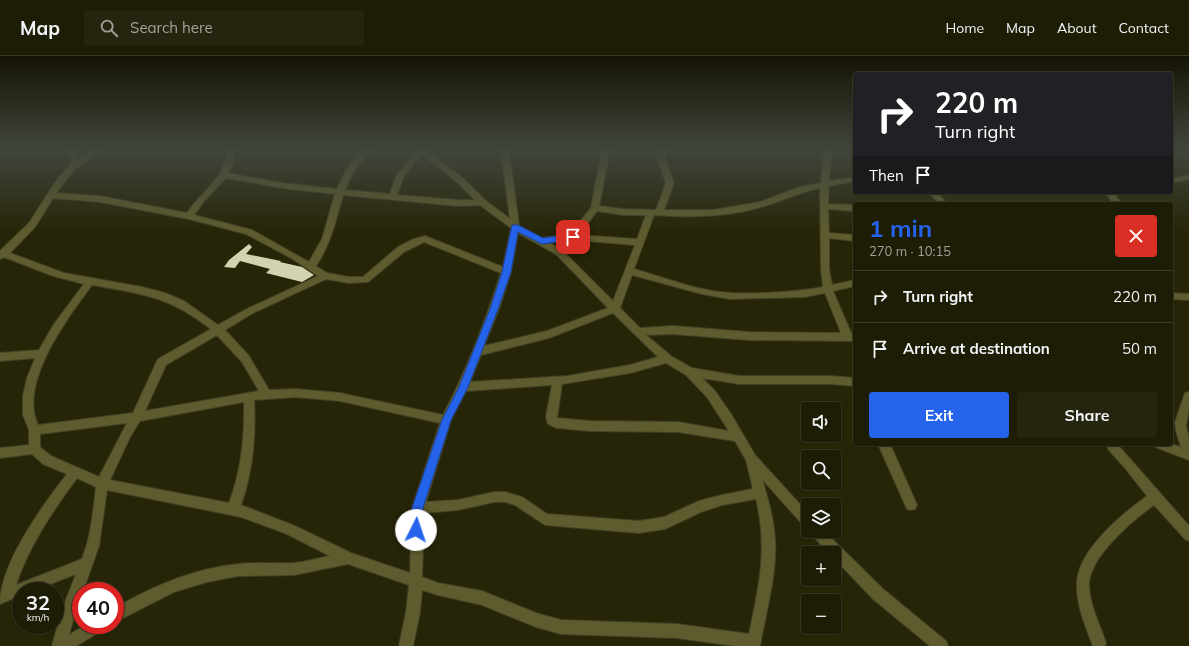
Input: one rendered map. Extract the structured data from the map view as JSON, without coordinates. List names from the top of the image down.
{
  "page": {
    "header": "Map",
    "search": "Search here",
    "nav": [
      "Home",
      "Map",
      "About",
      "Contact"
    ],
    "turn": ["220 m", "Turn right"],
    "then": "Then",
    "heading": ["1 min", "270 m · 10:15"],
    "list": [
      {
        "name": "Turn right",
        "value": "220 m"
      },
      {
        "name": "Arrive at destination",
        "value": "50 m"
      }
    ],
    "buttons": ["Exit", "Share"],
    "map_buttons": ["+", "−"],
    "speed": "32 km/h",
    "limit": "40"
  }
}
